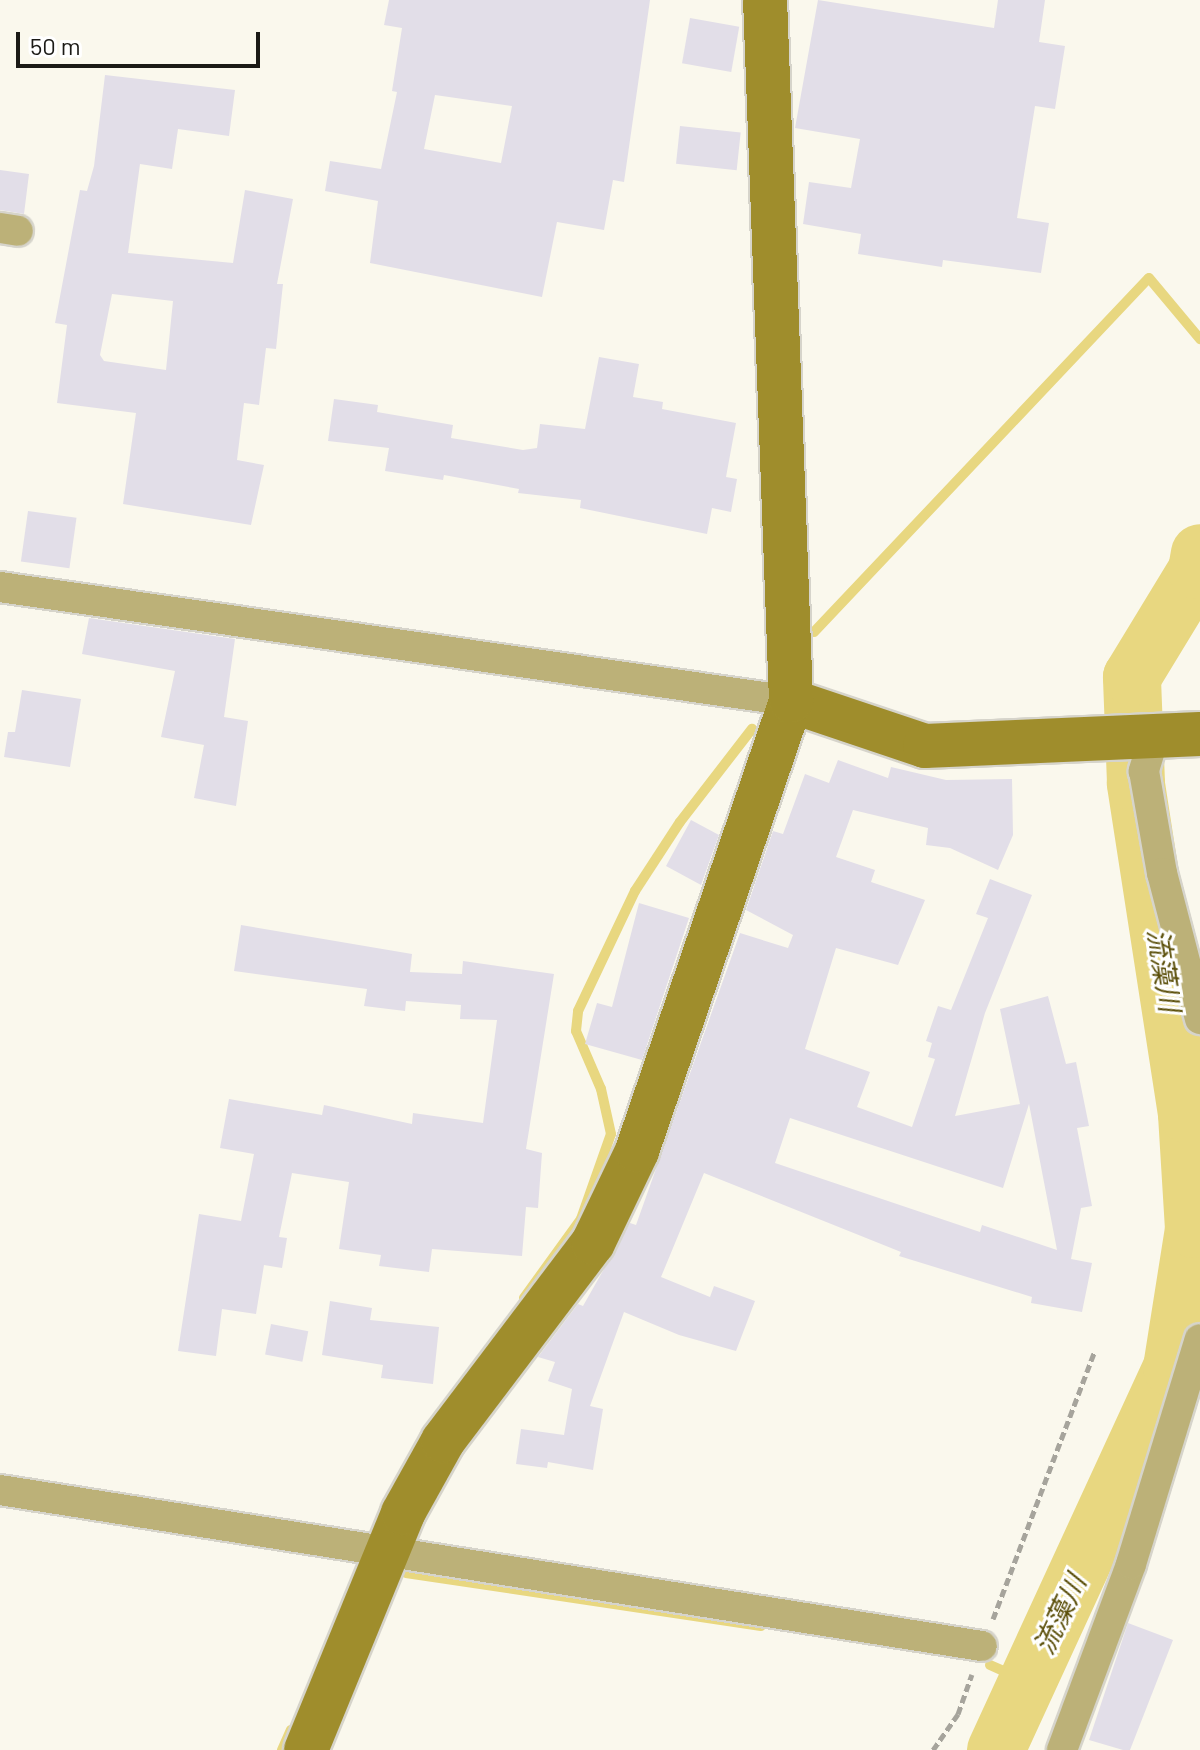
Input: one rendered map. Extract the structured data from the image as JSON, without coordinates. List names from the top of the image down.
{
  "water": ["流藻川"],
  "scale_bar": "50 m"
}
